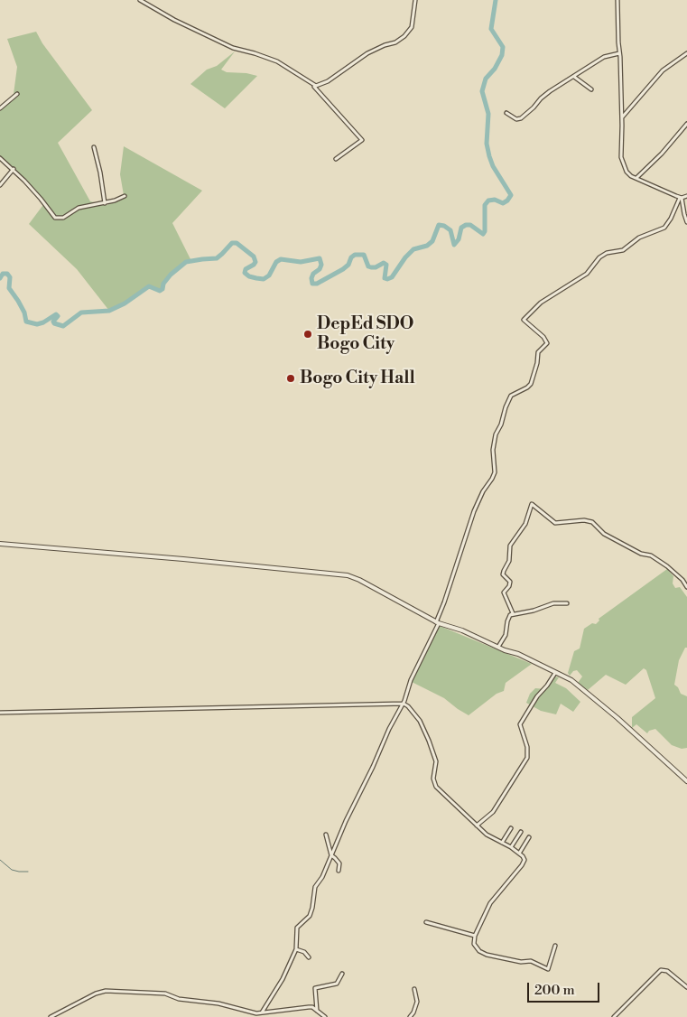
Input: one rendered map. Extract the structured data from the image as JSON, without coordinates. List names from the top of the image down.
{
  "places": ["DepEd SDO Bogo City", "Bogo City Hall"],
  "scale_bar": "200 m"
}
